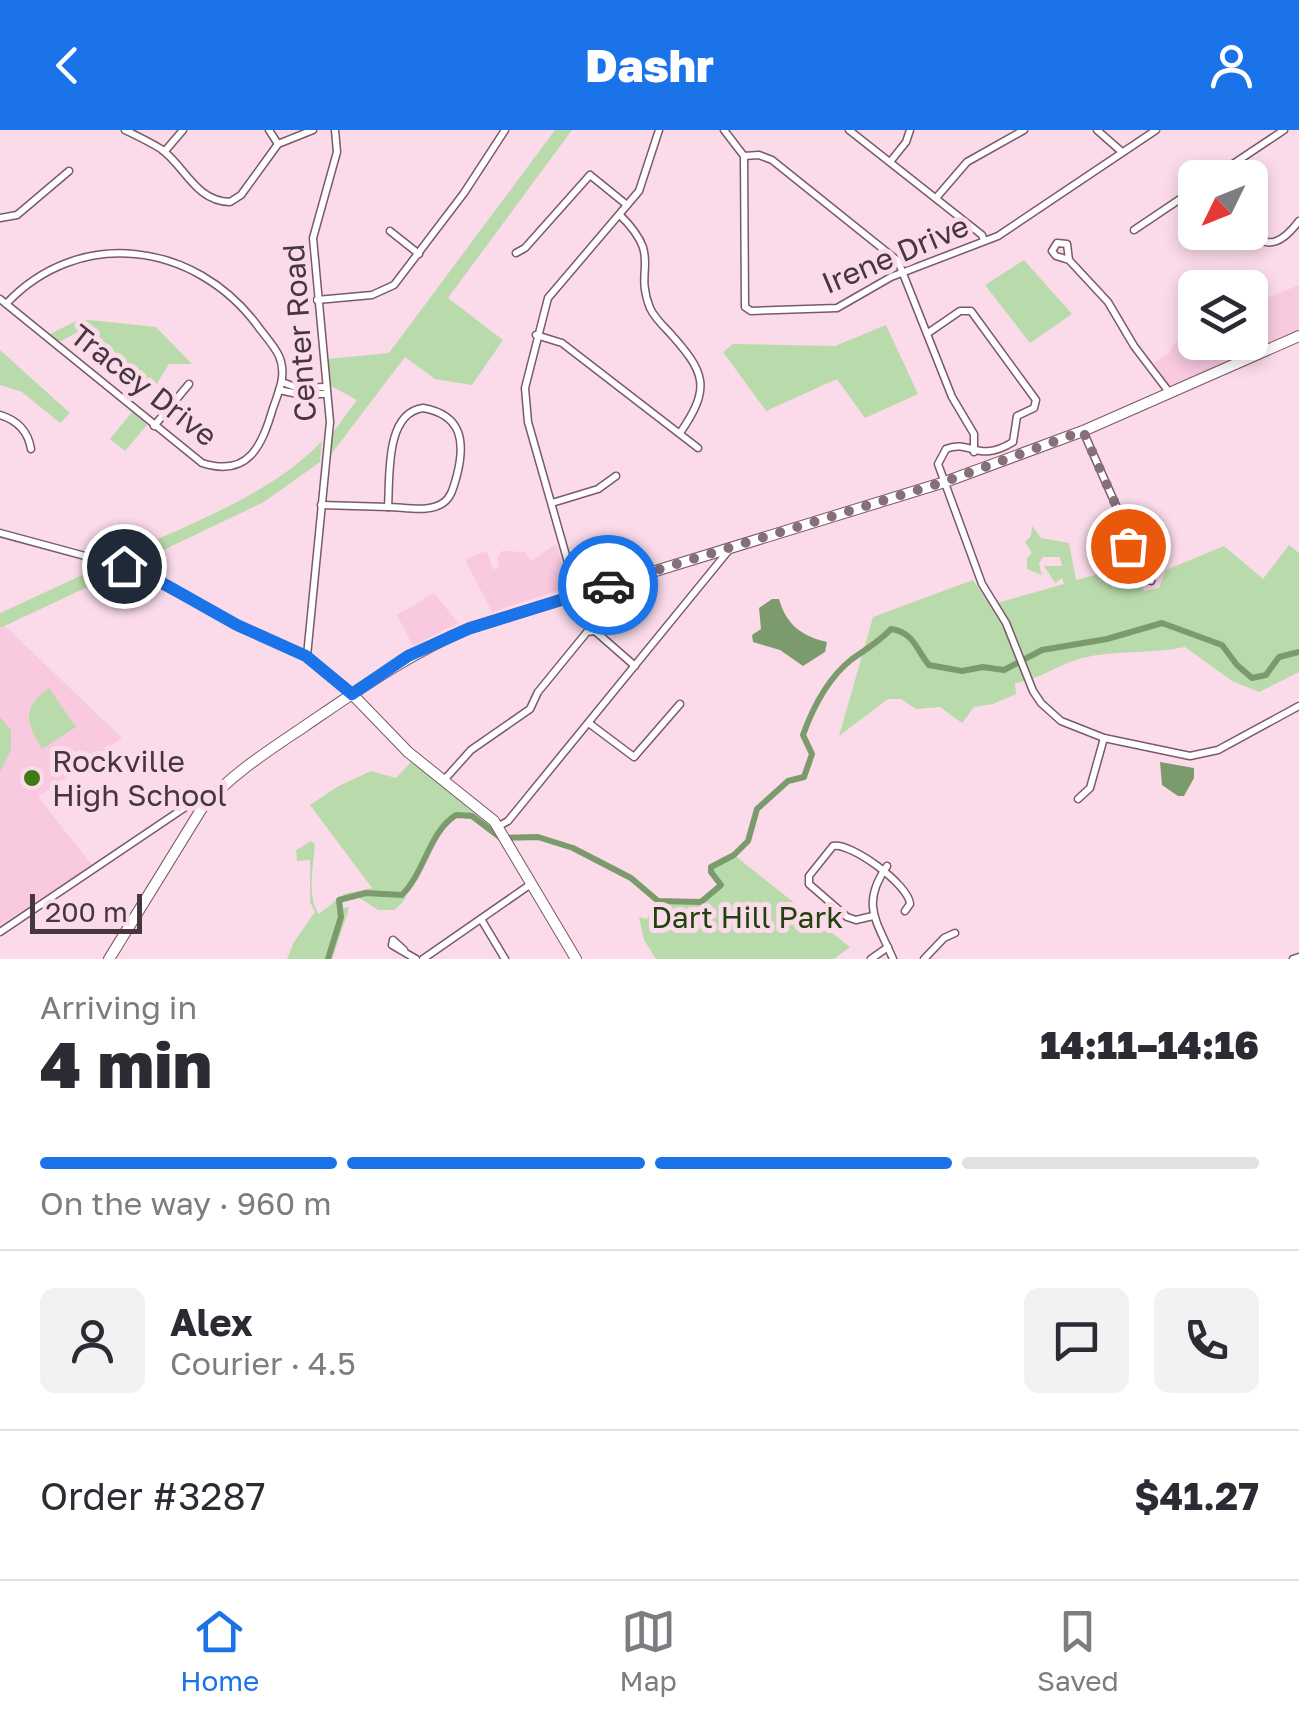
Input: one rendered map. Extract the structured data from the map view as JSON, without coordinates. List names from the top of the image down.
{
  "streets": {
    "street": ["Irene Drive", "Center Road", "Tracey Drive"]
  },
  "parks": ["Dart Hill Park"],
  "places": ["Rockville High School"],
  "scale_bar": "200 m",
  "north": "bottom left",
  "page": {
    "header": "Dashr",
    "scale": "200 m",
    "heading": ["4 min", "Arriving in", "14:11–14:16"],
    "panel": [
      "Alex",
      "Courier · 4.5",
      "Order #3287",
      "$41.27"
    ],
    "bar": "On the way · 960 m",
    "tabs": ["Home", "Map", "Saved"]
  }
}
